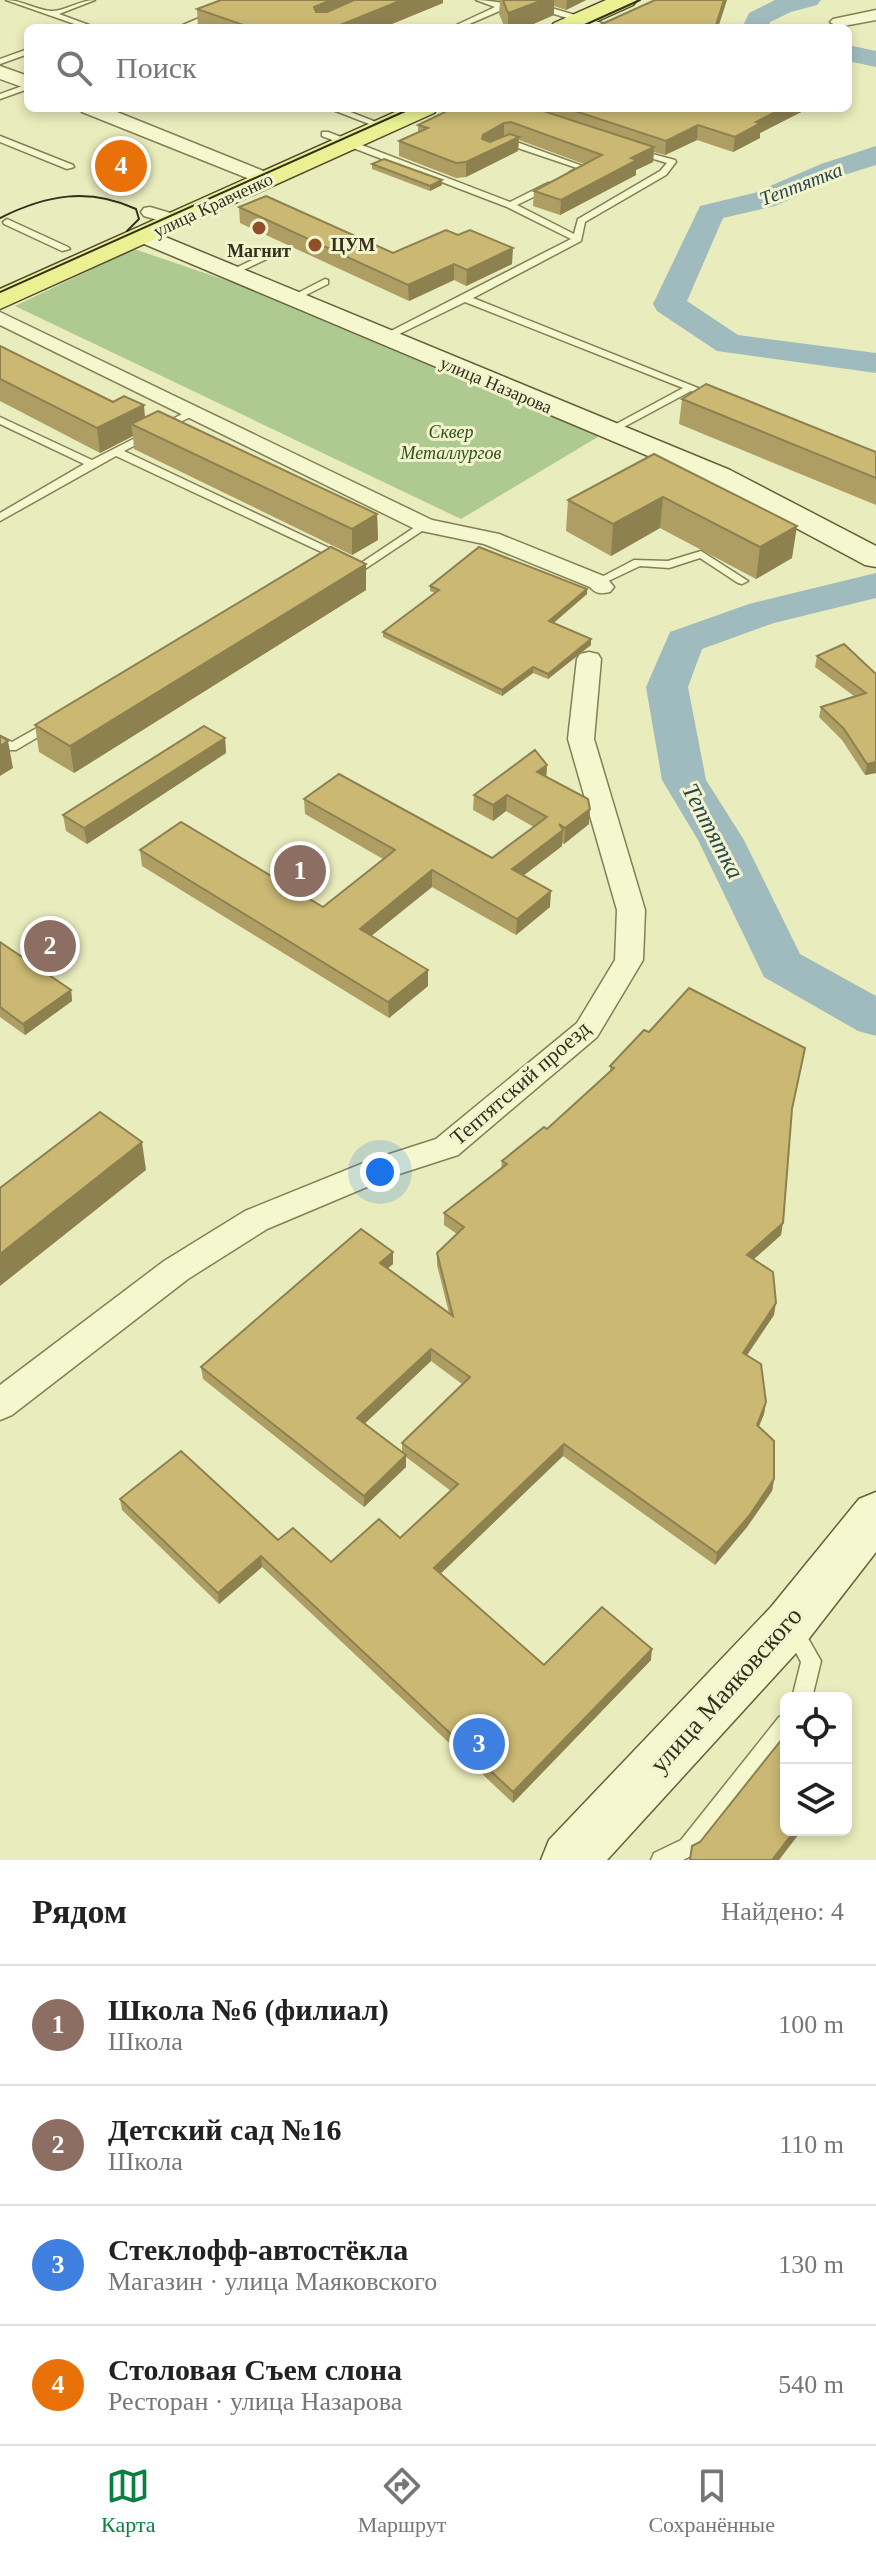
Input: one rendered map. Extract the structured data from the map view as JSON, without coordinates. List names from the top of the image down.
{
  "streets": {
    "main road": ["улица Кравченко", "улица Назарова", "улица Маяковского"],
    "street": ["Тептятский проезд"]
  },
  "crossings": [
    ["улица Кравченко", "улица Назарова"]
  ],
  "water": ["Тептятка"],
  "parks": ["Сквер Металлургов"],
  "places": ["Магнит", "ЦУМ"],
  "page": {
    "search": "Поиск",
    "pins": [
      "4",
      "1",
      "2",
      "3"
    ],
    "heading": ["Рядом", "Найдено: 4"],
    "list": [
      {
        "mark": "1",
        "name": "Школа №6 (филиал)",
        "note": "Школа",
        "value": "100 m"
      },
      {
        "mark": "2",
        "name": "Детский сад №16",
        "note": "Школа",
        "value": "110 m"
      },
      {
        "mark": "3",
        "name": "Стеклофф-автостёкла",
        "note": "Магазин · улица Маяковского",
        "value": "130 m"
      },
      {
        "mark": "4",
        "name": "Столовая Съем слона",
        "note": "Ресторан · улица Назарова",
        "value": "540 m"
      }
    ],
    "nav": ["Карта", "Маршрут", "Сохранённые"]
  }
}
